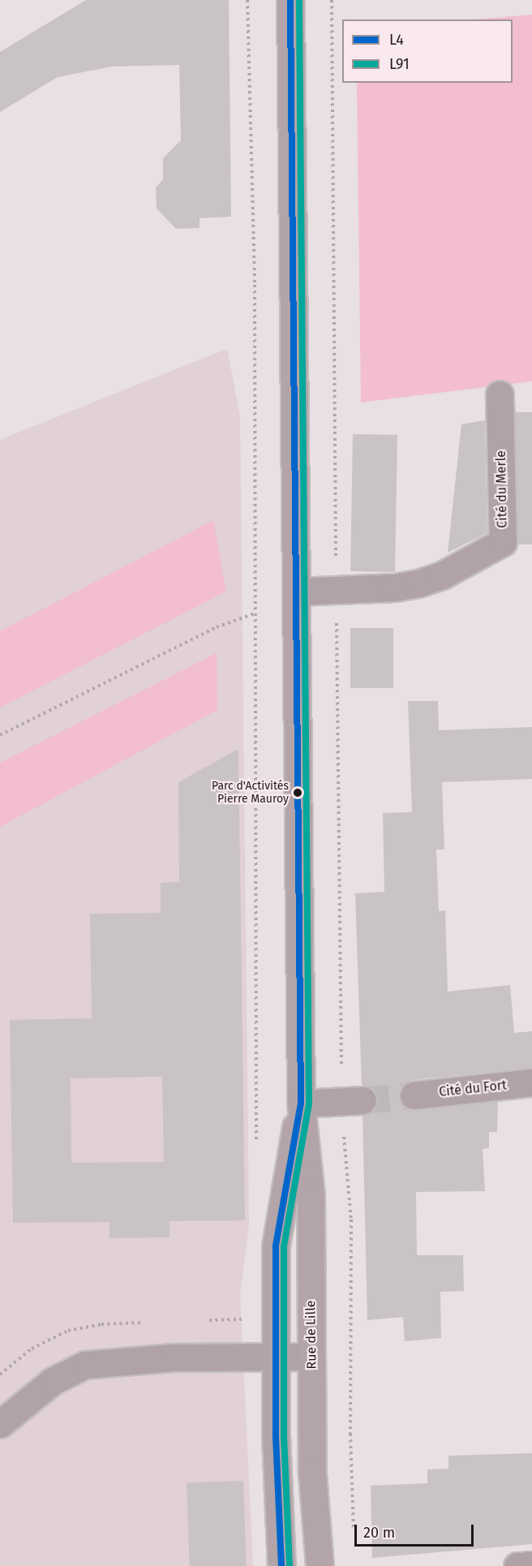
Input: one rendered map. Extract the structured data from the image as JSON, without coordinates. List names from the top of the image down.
{
  "streets": {
    "main road": ["Rue de Lille"],
    "street": ["Cité du Merle", "Cité du Fort"]
  },
  "crossings": [
    ["Cité du Merle", "Rue de Lille"]
  ],
  "places": ["Parc d'Activités Pierre Mauroy"],
  "lines": ["transit line L4", "transit line L91"],
  "legend": ["L4", "L91"],
  "scale_bar": "20 m"
}
